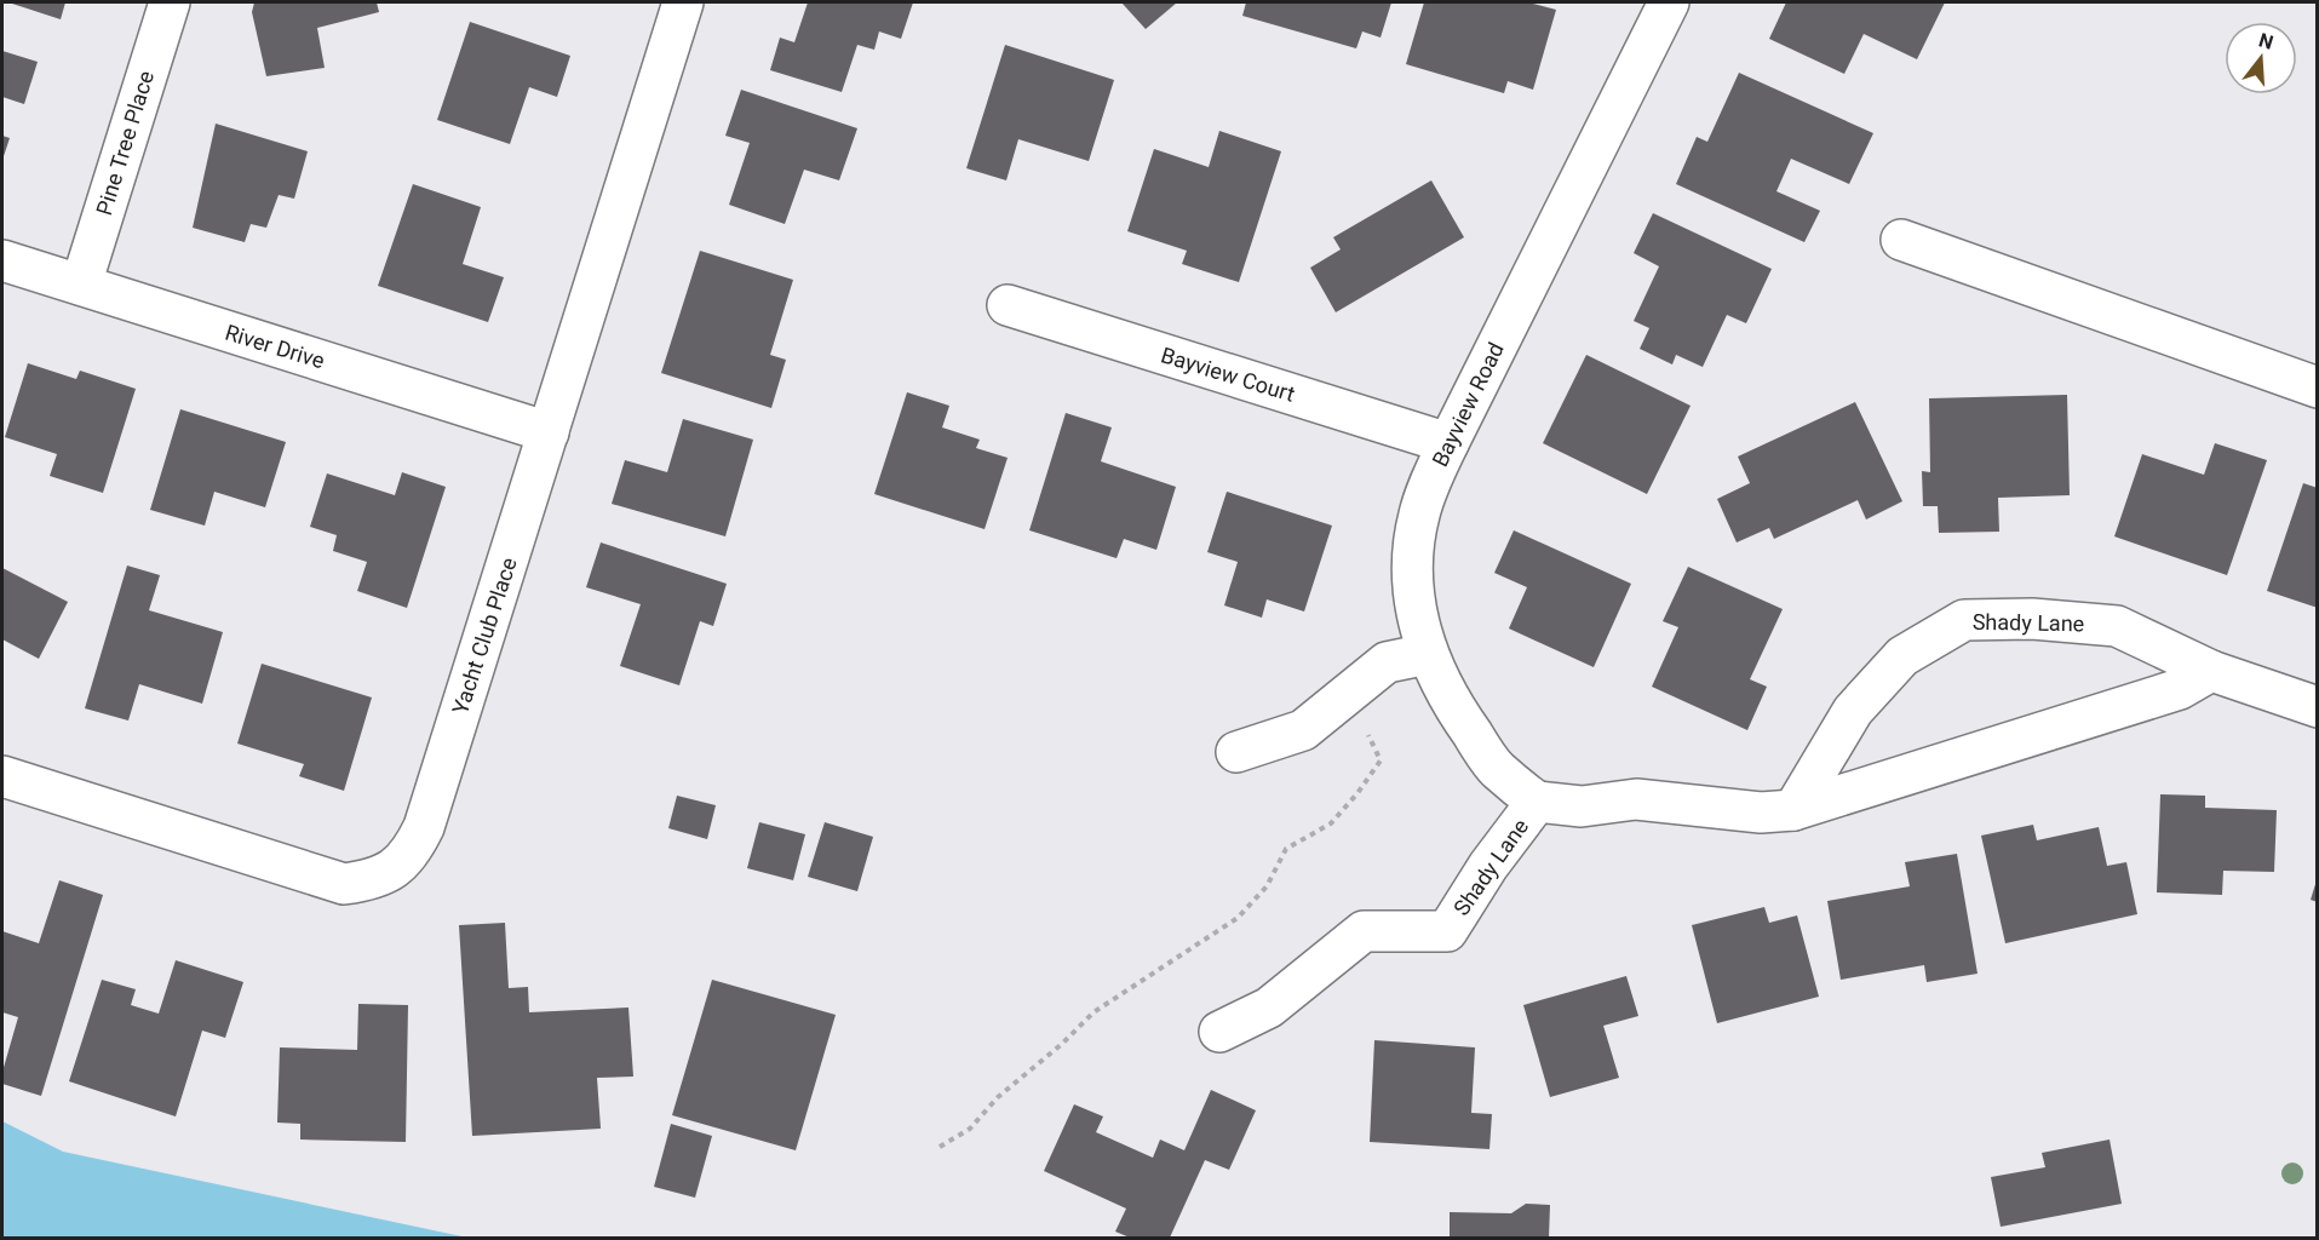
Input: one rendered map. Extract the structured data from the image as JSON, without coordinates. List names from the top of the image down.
{
  "streets": {
    "street": [
      "Pine Tree Place",
      "River Drive",
      "Bayview Court",
      "Bayview Road",
      "Shady Lane",
      "Yacht Club Place"
    ]
  },
  "crossings": [
    ["Pine Tree Place", "River Drive"],
    ["River Drive", "Yacht Club Place"],
    ["Bayview Court", "Bayview Road"],
    ["Bayview Road", "Shady Lane"]
  ],
  "north": "top"
}
